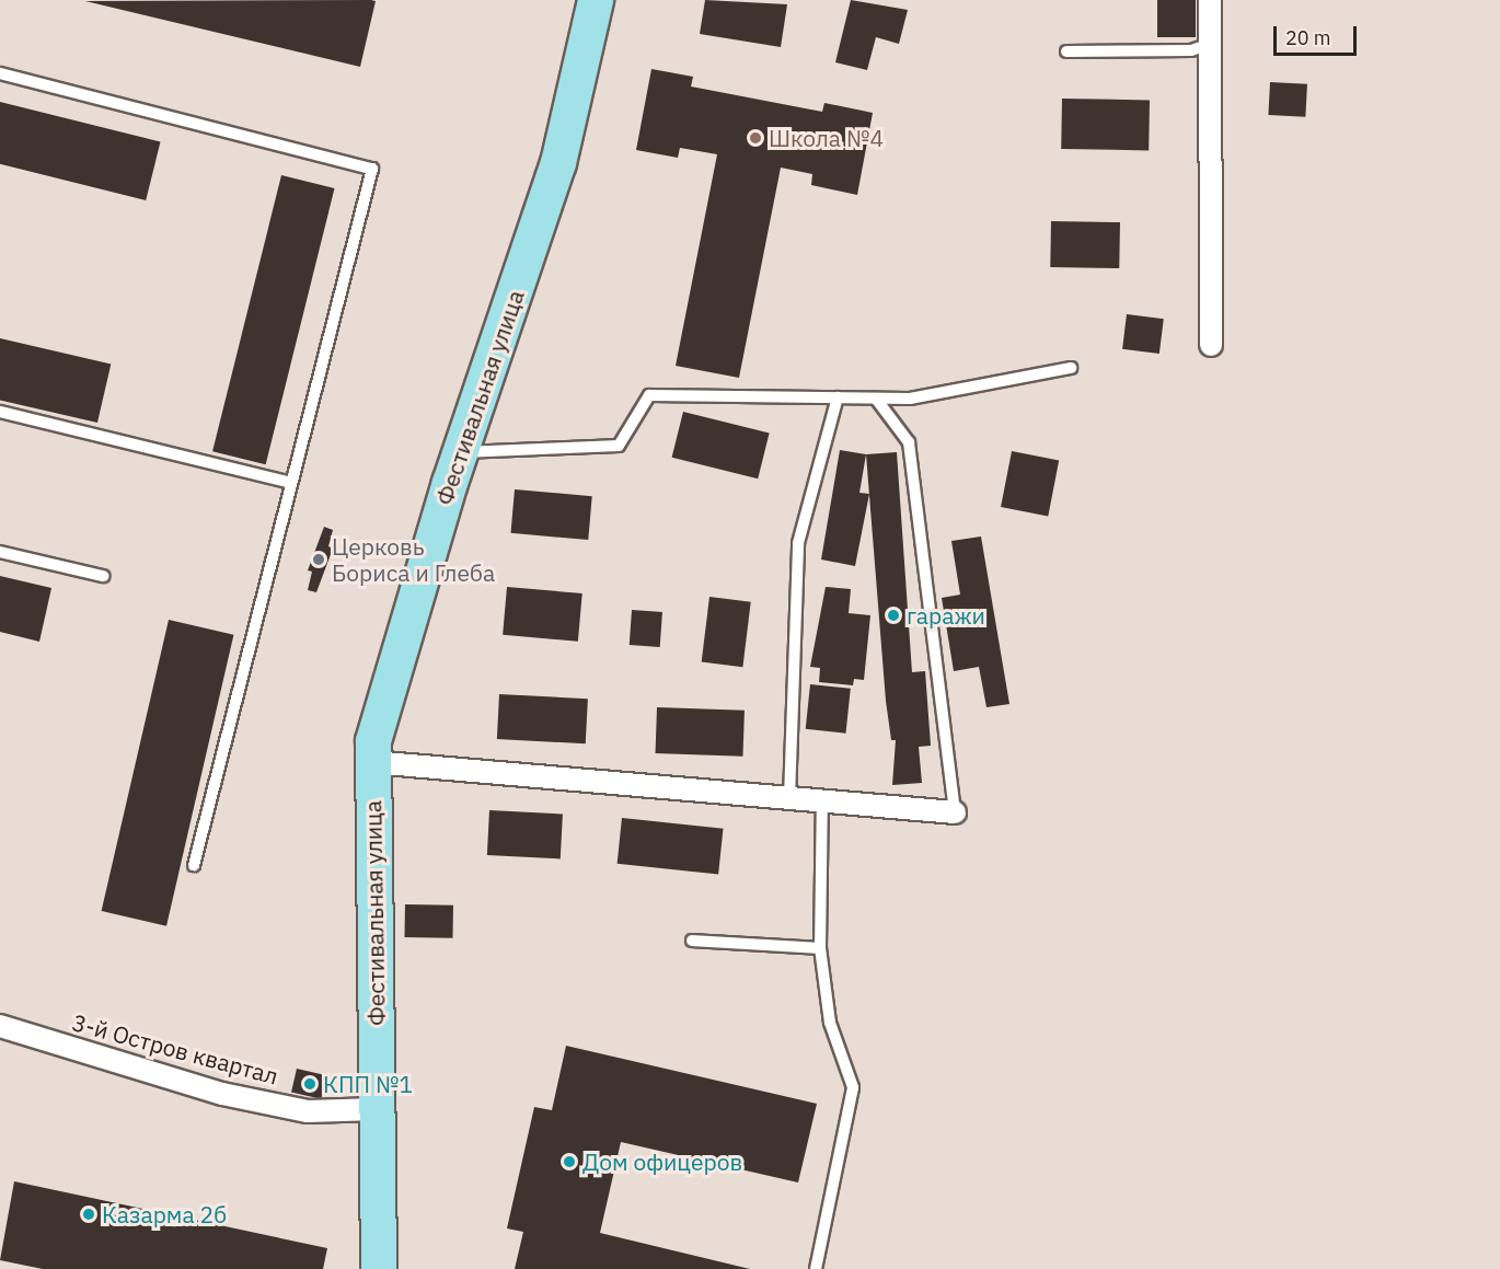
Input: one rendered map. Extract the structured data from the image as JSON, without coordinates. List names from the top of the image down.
{
  "streets": {
    "main road": ["Фестивальная улица"],
    "street": ["3-й Остров квартал"]
  },
  "crossings": [
    ["Фестивальная улица", "3-й Остров квартал"]
  ],
  "places": [
    "Школа №4",
    "Церковь Бориса и Глеба",
    "гаражи",
    "КПП №1",
    "Дом офицеров",
    "Казарма 2б"
  ],
  "scale_bar": "20 m"
}
